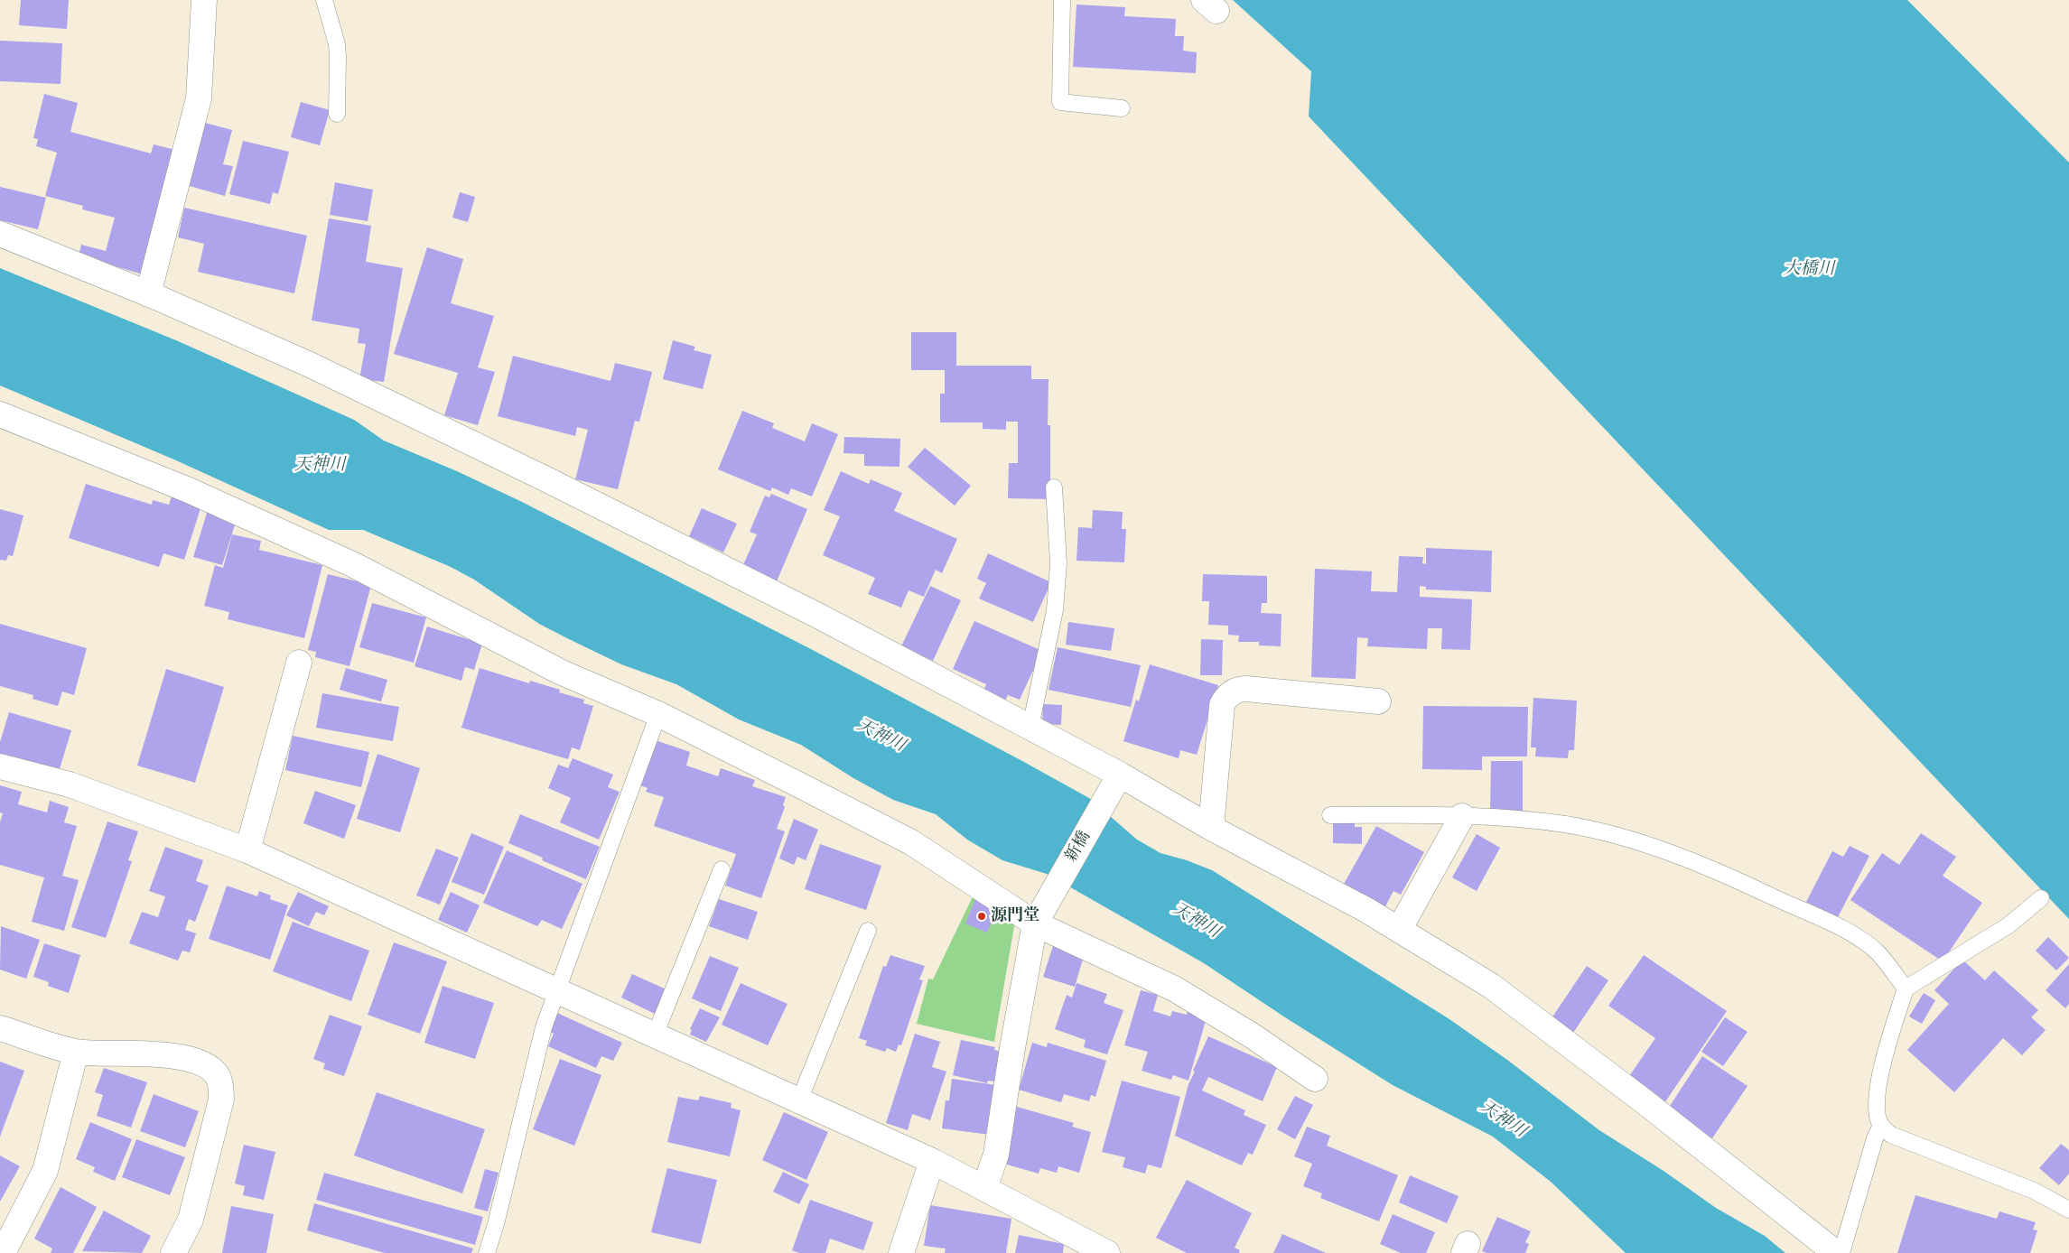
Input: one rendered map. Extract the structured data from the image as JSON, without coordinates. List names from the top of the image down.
{
  "streets": {
    "street": ["新橋"]
  },
  "water": ["大橋川", "天神川"],
  "places": ["源門堂"]
}
